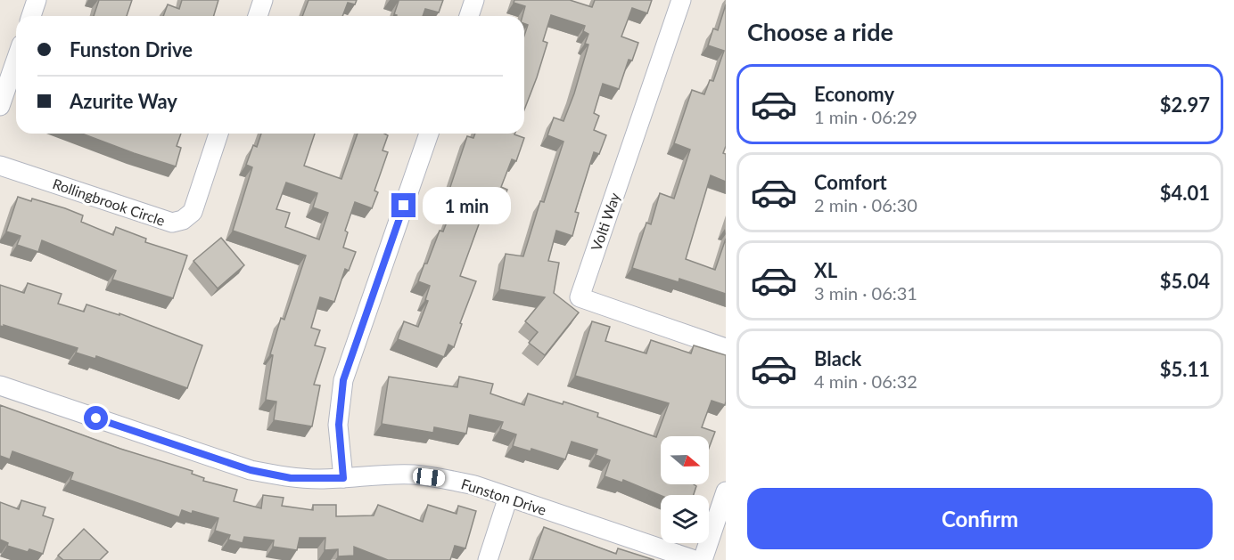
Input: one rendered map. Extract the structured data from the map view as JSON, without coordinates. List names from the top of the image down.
{
  "streets": {
    "street": ["Rollingbrook Circle", "Volti Way", "Funston Drive"]
  },
  "north": "right",
  "page": {
    "heading": "Choose a ride",
    "banner": ["Funston Drive", "Azurite Way"],
    "list": [
      {
        "name": "Economy",
        "note": "1 min · 06:29",
        "value": "$2.97"
      },
      {
        "name": "Comfort",
        "note": "2 min · 06:30",
        "value": "$4.01"
      },
      {
        "name": "XL",
        "note": "3 min · 06:31",
        "value": "$5.04"
      },
      {
        "name": "Black",
        "note": "4 min · 06:32",
        "value": "$5.11"
      }
    ],
    "bubble": "1 min",
    "buttons": "Confirm"
  }
}
